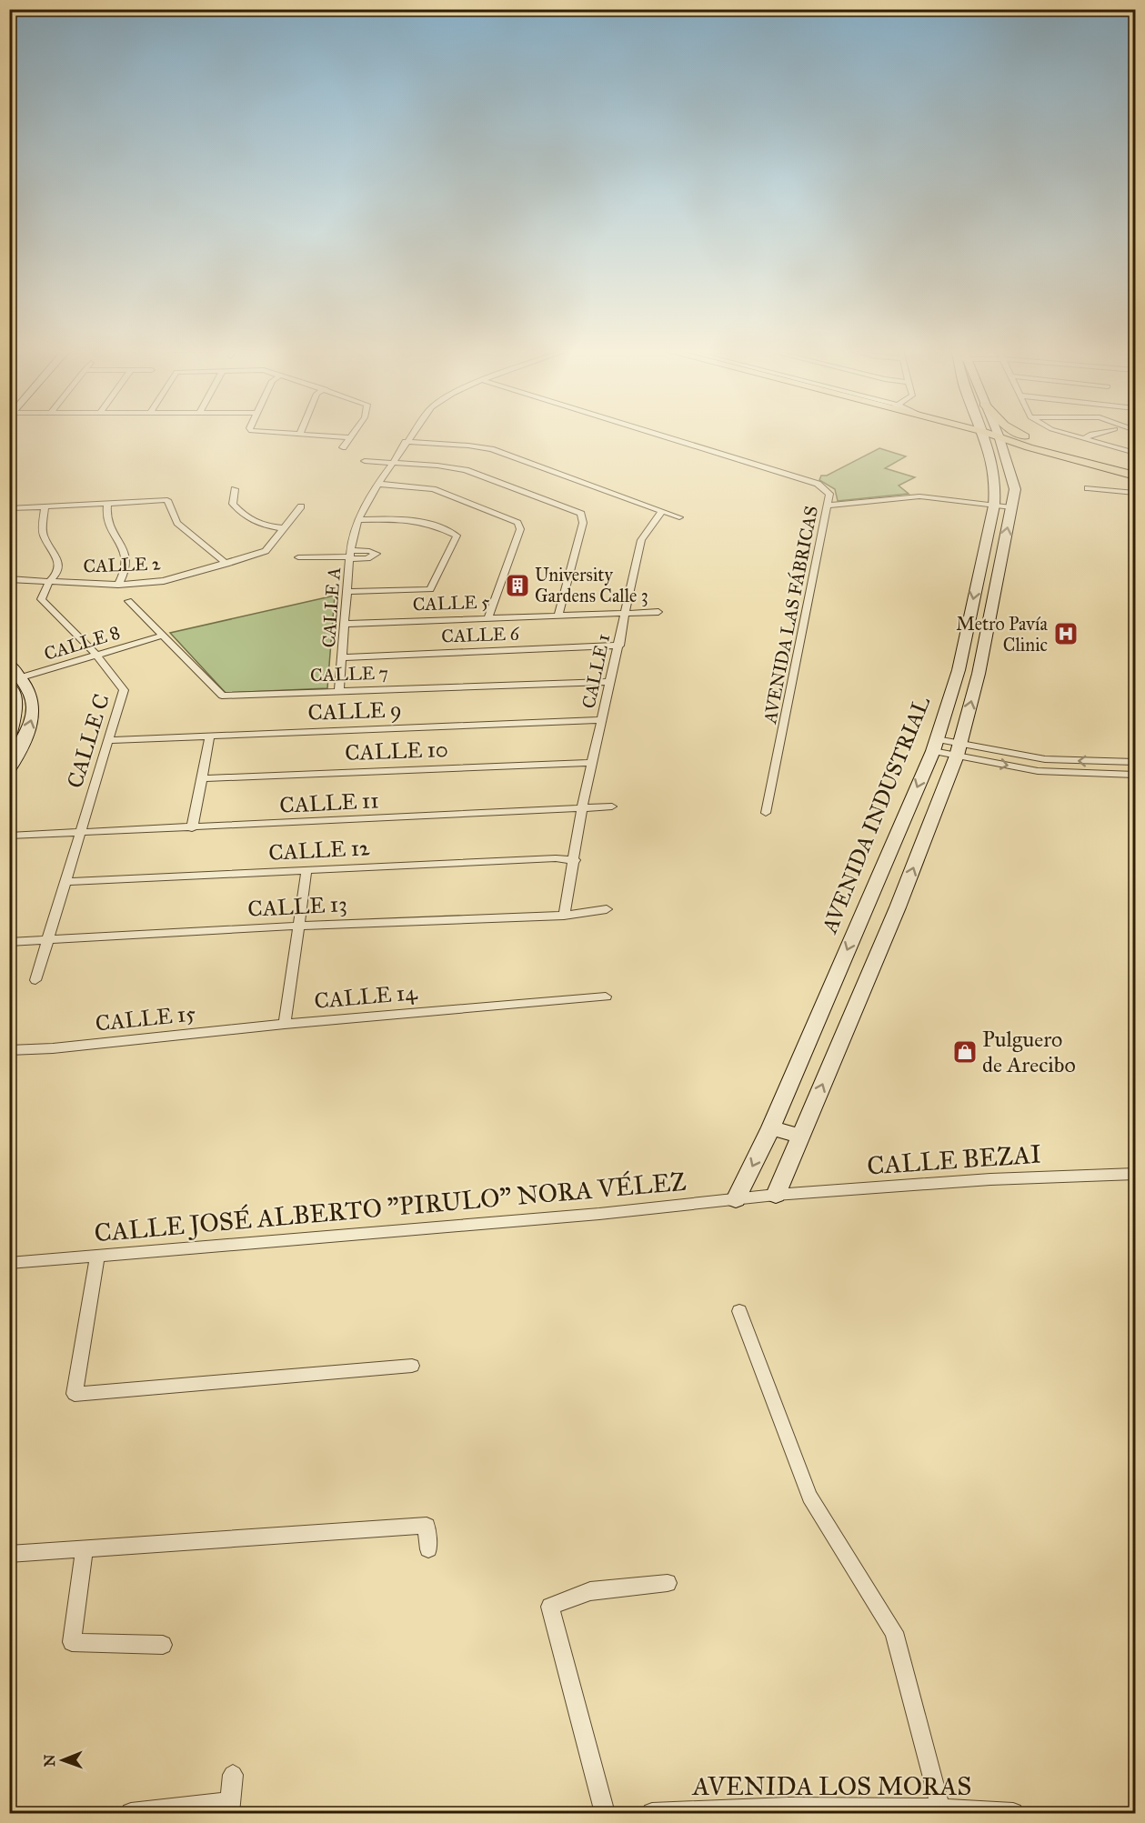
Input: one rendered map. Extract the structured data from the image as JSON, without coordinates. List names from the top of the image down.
{
  "streets": {
    "street": [
      "CALLE 2",
      "CALLE 5",
      "CALLE A",
      "AVENIDA LAS FÁBRICAS",
      "CALLE 6",
      "CALLE 8",
      "CALLE 1",
      "CALLE 7",
      "CALLE 9",
      "CALLE C",
      "CALLE 10",
      "CALLE 11",
      "AVENIDA INDUSTRIAL",
      "CALLE 12",
      "CALLE 13",
      "CALLE 14",
      "CALLE 15",
      "CALLE BEZAI",
      "CALLE JOSÉ ALBERTO \"PIRULO\" NORA VÉLEZ",
      "AVENIDA LOS MORAS"
    ]
  },
  "crossings": [
    ["CALLE 2", "CALLE C"],
    ["CALLE 5", "CALLE A"],
    ["CALLE 5", "CALLE 1"],
    ["CALLE A", "CALLE 6"],
    ["CALLE A", "CALLE 7"],
    ["CALLE 6", "CALLE 1"],
    ["CALLE 8", "CALLE 7"],
    ["CALLE 8", "CALLE C"],
    ["CALLE 1", "CALLE 7"],
    ["CALLE 1", "CALLE 9"],
    ["CALLE 1", "CALLE 10"],
    ["CALLE 1", "CALLE 11"],
    ["CALLE 1", "CALLE 12"],
    ["CALLE 1", "CALLE 13"],
    ["CALLE 9", "CALLE C"],
    ["CALLE C", "CALLE 11"],
    ["CALLE C", "CALLE 12"],
    ["CALLE C", "CALLE 13"],
    ["AVENIDA INDUSTRIAL", "CALLE JOSÉ ALBERTO \"PIRULO\" NORA VÉLEZ"],
    ["CALLE 12", "CALLE 14"],
    ["CALLE 13", "CALLE 14"],
    ["CALLE 14", "CALLE 15"],
    ["CALLE BEZAI", "CALLE JOSÉ ALBERTO \"PIRULO\" NORA VÉLEZ"]
  ],
  "places": {
    "building": ["University Gardens Calle 3"],
    "hospital": ["Metro Pavía Clinic"],
    "shop": ["Pulguero de Arecibo"]
  },
  "north": "left"
}
